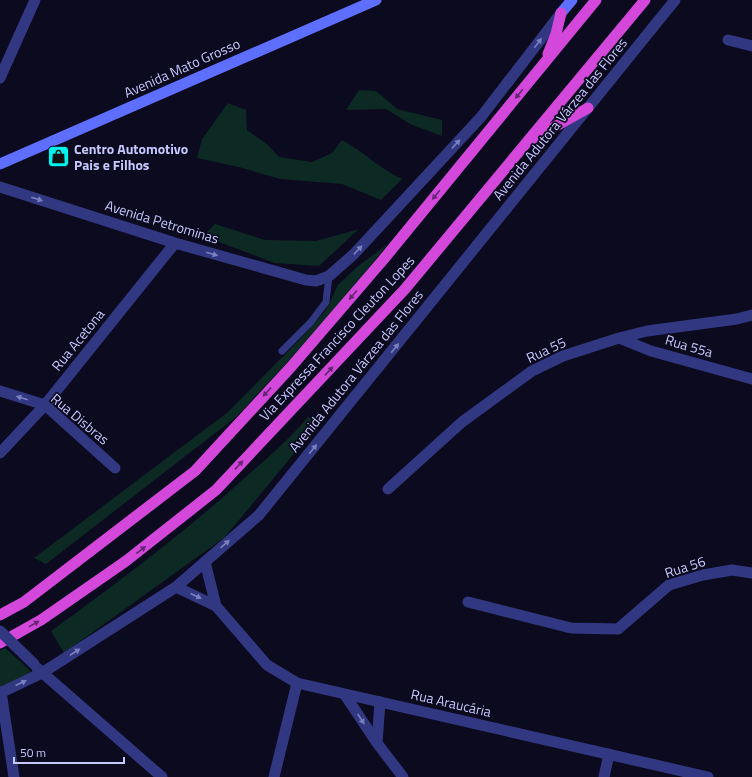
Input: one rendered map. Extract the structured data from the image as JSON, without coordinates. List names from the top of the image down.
{
  "streets": {
    "highway": ["Via Expressa Francisco Cleuton Lopes"],
    "main road": ["Avenida Mato Grosso"],
    "street": [
      "Avenida Adutora Várzea das Flores",
      "Avenida Petrominas",
      "Rua Acetona",
      "Rua 55a",
      "Rua 55",
      "Rua Disbras",
      "Rua 56",
      "Rua Araucária"
    ]
  },
  "crossings": [
    ["Avenida Adutora Várzea das Flores", "Rua Araucária"],
    ["Avenida Petrominas", "Rua Acetona"],
    ["Rua Acetona", "Rua Disbras"],
    ["Rua 55a", "Rua 55"]
  ],
  "one_way": ["Avenida Petrominas"],
  "places": {
    "shop": ["Centro Automotivo Pais e Filhos"]
  },
  "scale_bar": "50 m"
}
